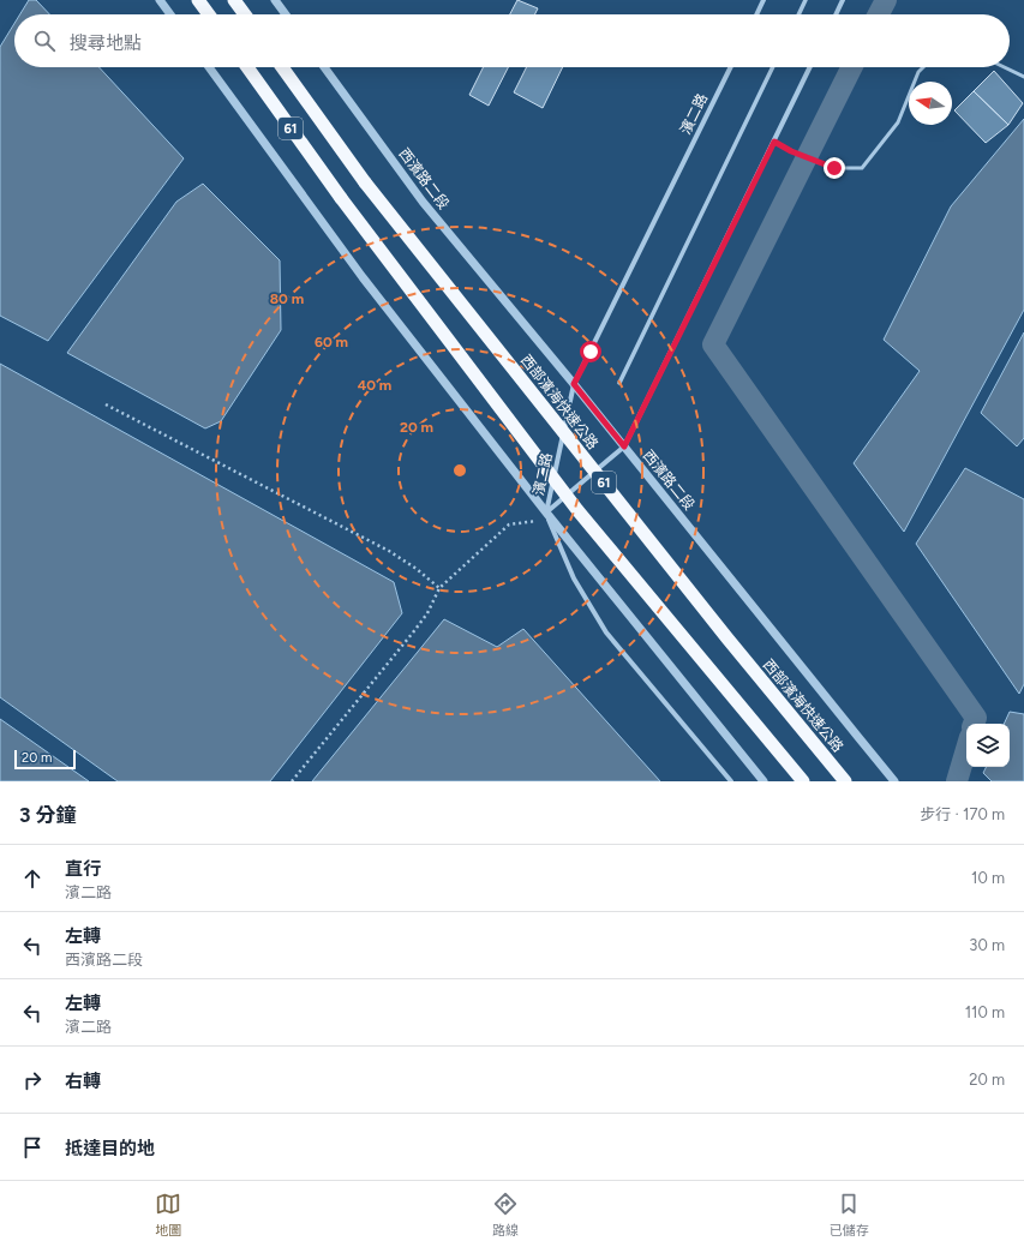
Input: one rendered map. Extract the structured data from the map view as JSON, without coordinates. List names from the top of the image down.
{
  "streets": {
    "highway": ["61", "西部濱海快速公路"],
    "street": ["濱二路", "西濱路二段"]
  },
  "crossings": [
    ["濱二路", "西濱路二段"]
  ],
  "scale_bar": "20 m",
  "north": "left",
  "page": {
    "search": "搜尋地點",
    "scale": "20 m",
    "heading": ["3 分鐘", "步行 · 170 m"],
    "list": [
      ["直行", "濱二路", "10 m"],
      ["左轉", "西濱路二段", "30 m"],
      ["左轉", "濱二路", "110 m"],
      ["右轉", "20 m"],
      "抵達目的地"
    ],
    "nav": ["地圖", "路線", "已儲存"]
  },
  "rings": [
    "80 m",
    "60 m",
    "40 m",
    "20 m"
  ]
}
